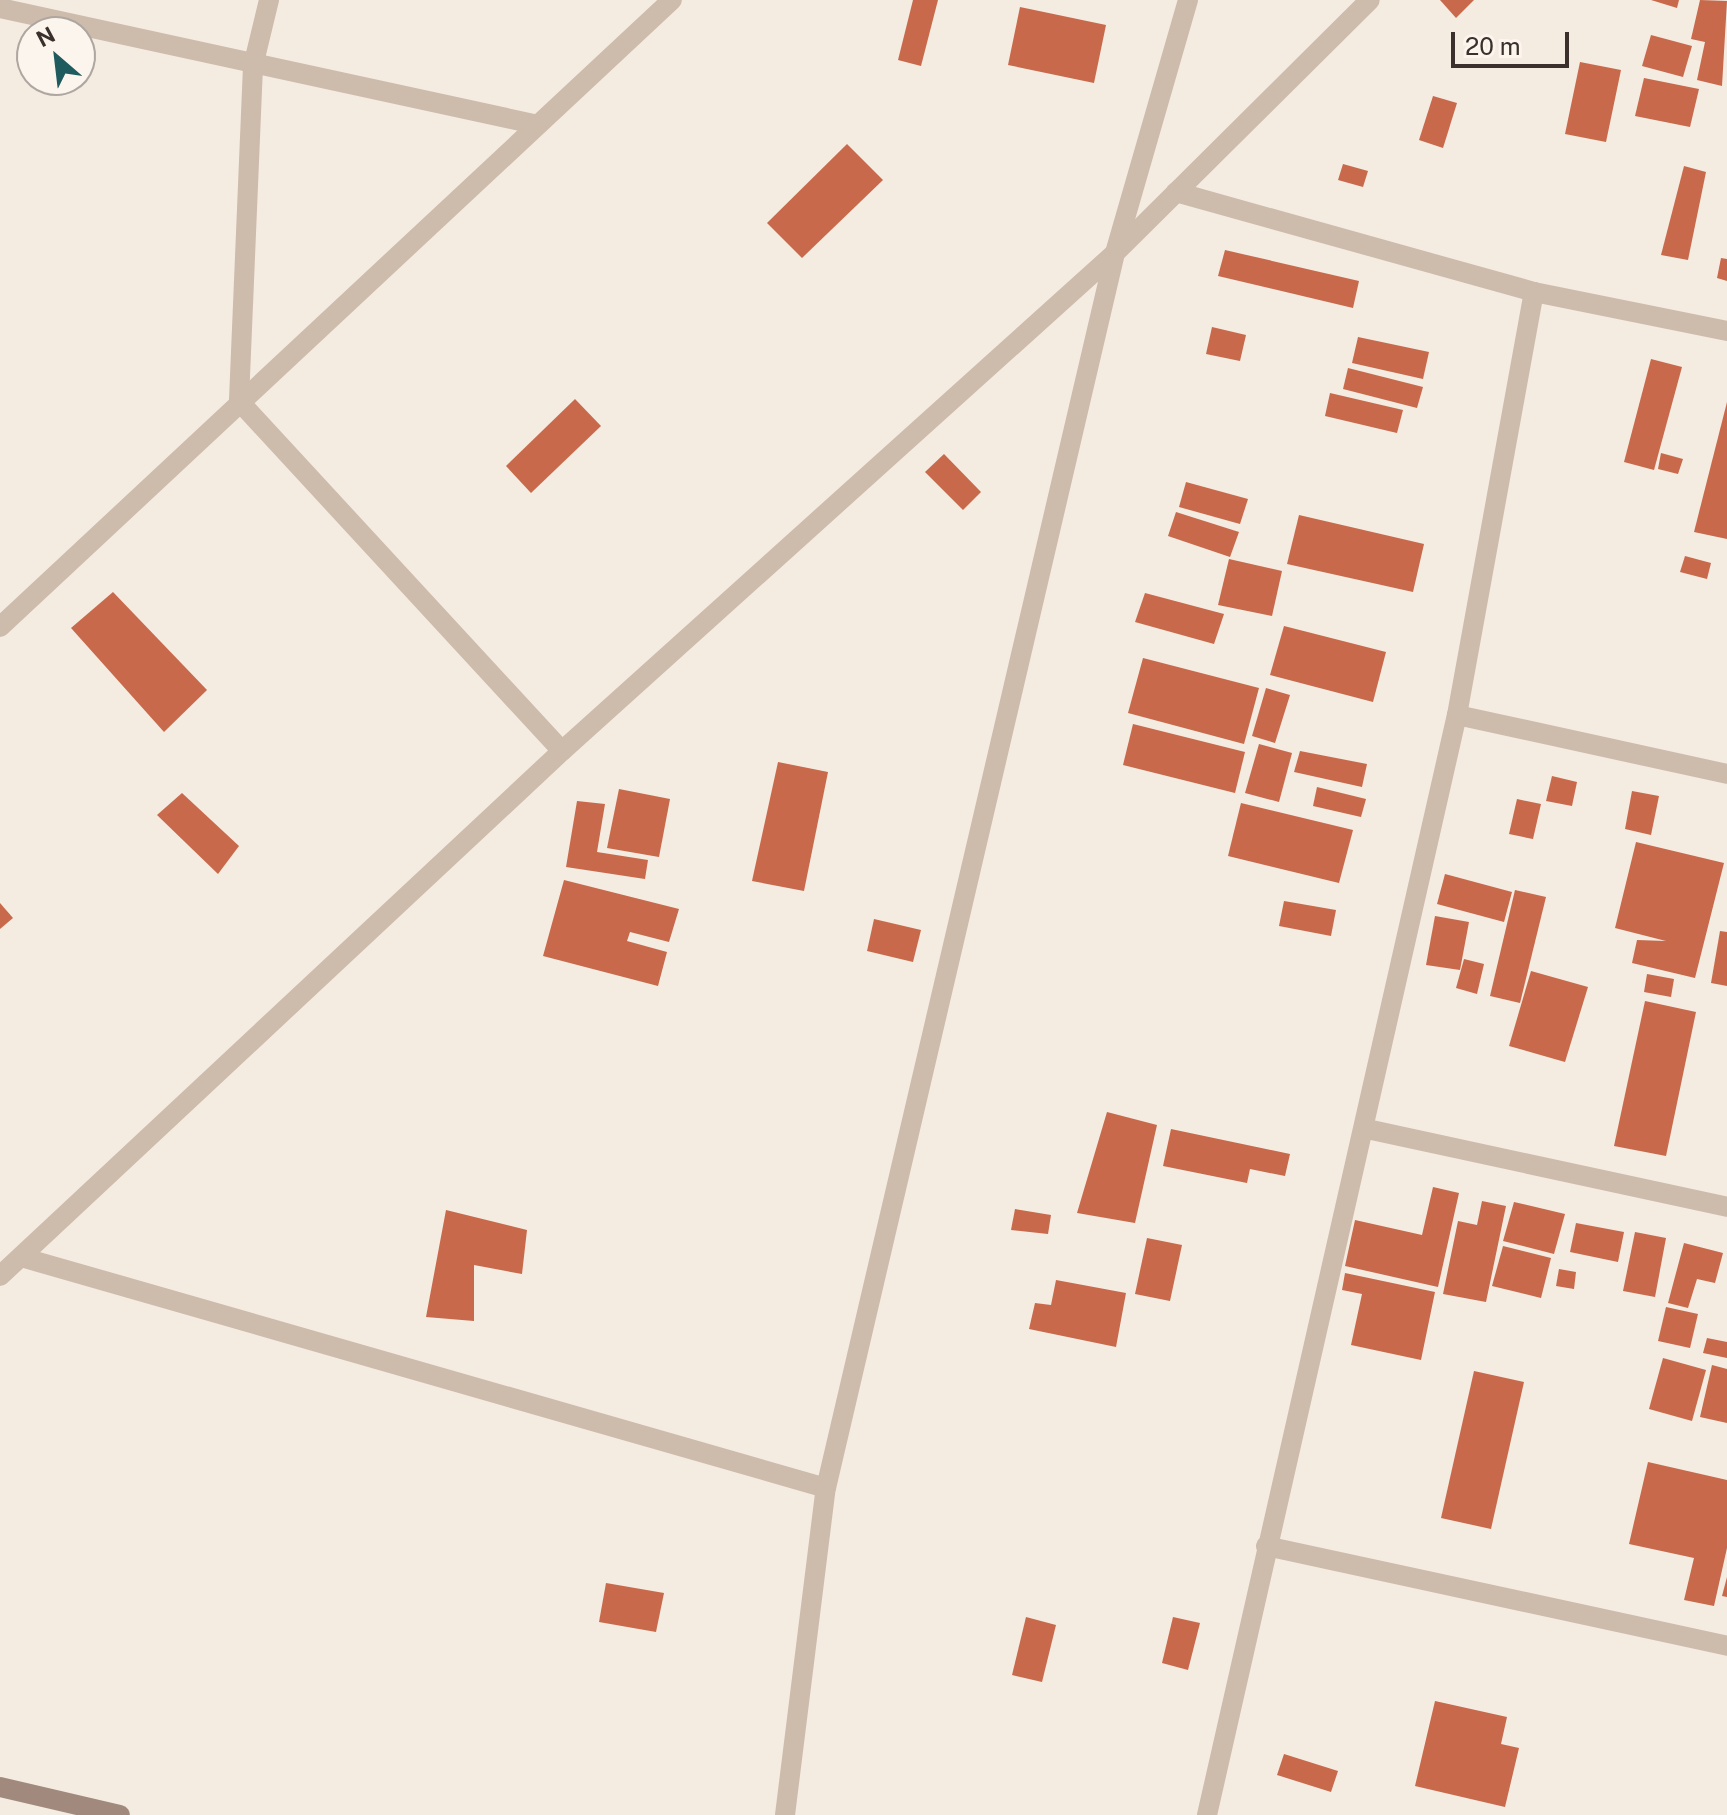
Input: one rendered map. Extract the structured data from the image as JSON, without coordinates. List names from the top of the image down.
{
  "scale_bar": "20 m",
  "north": "top left"
}
